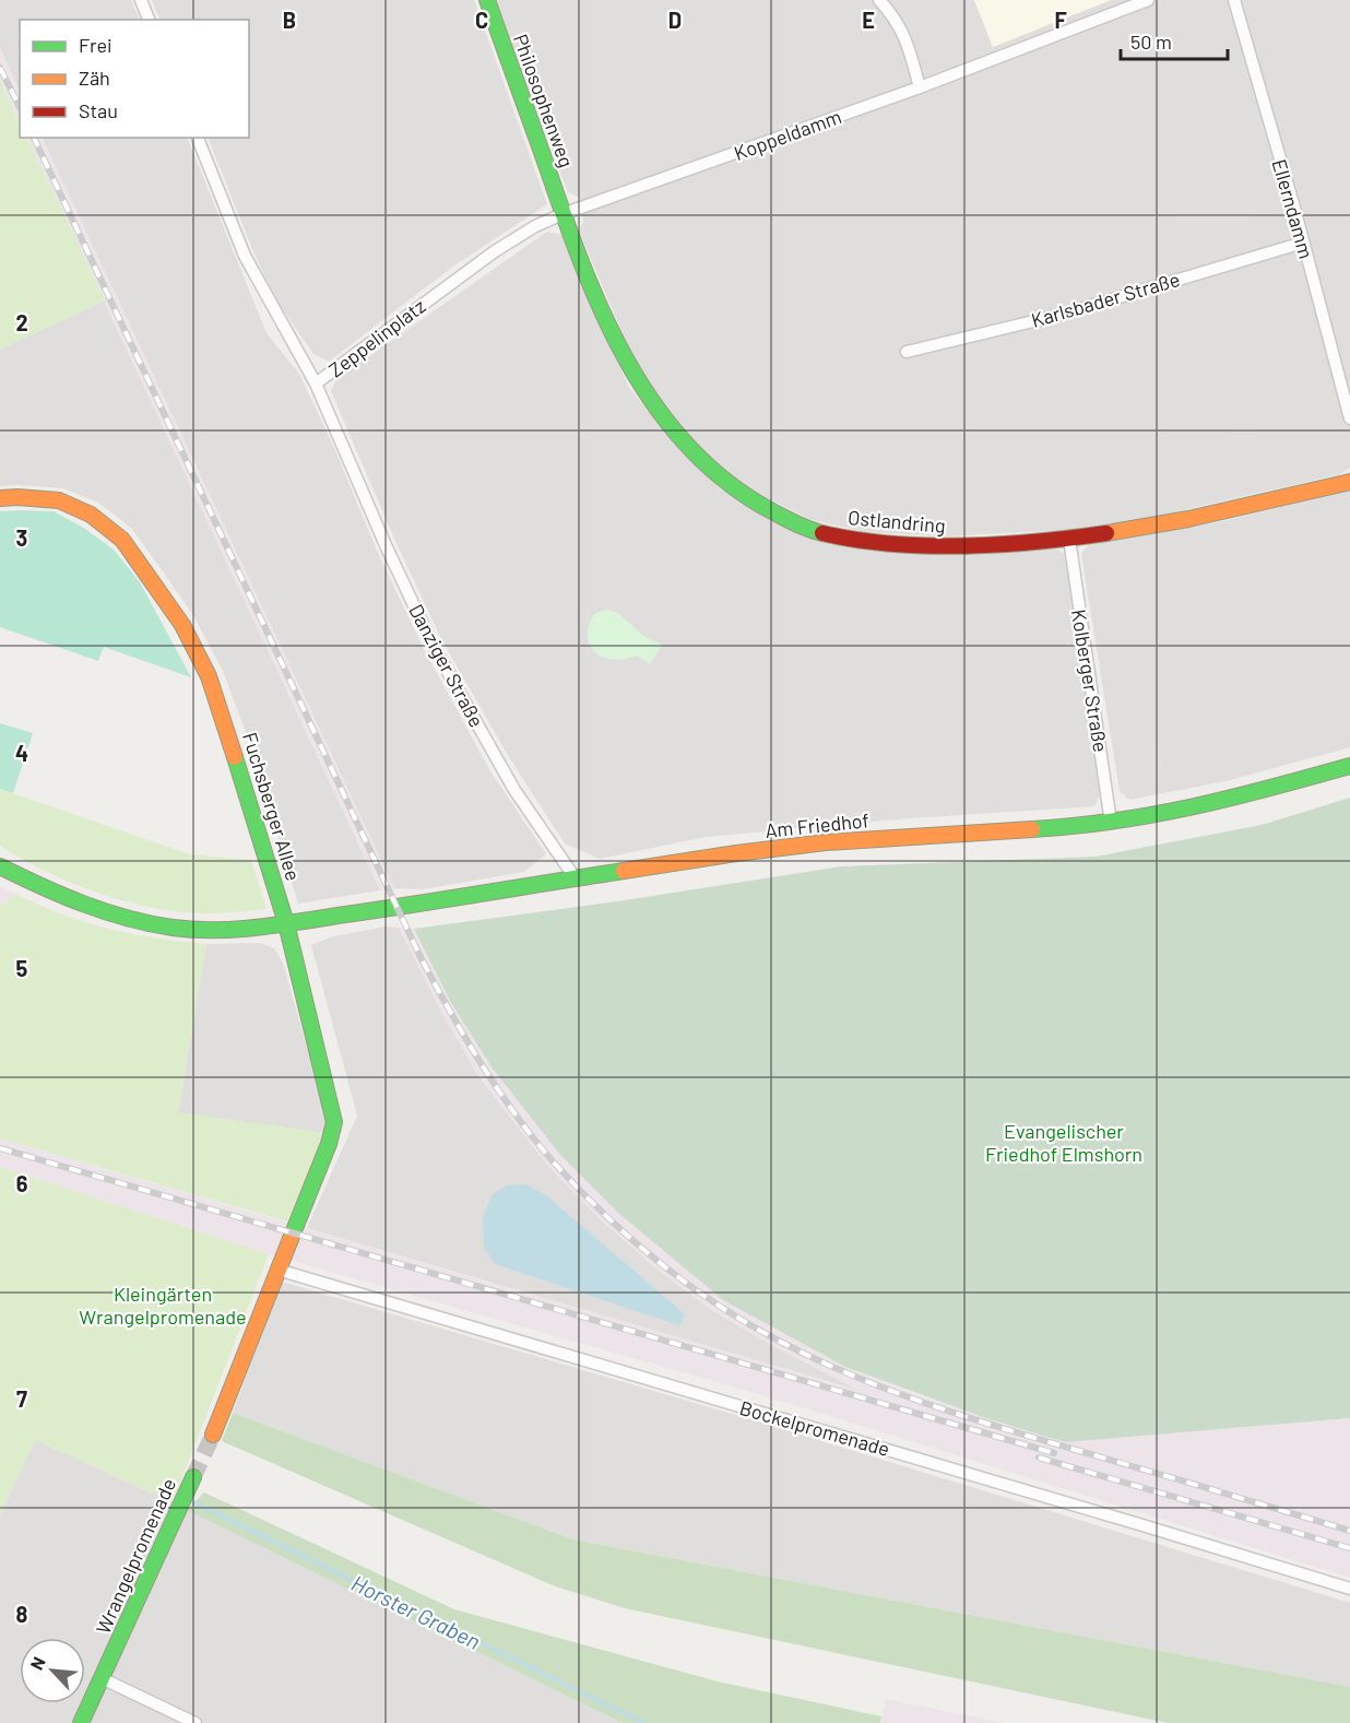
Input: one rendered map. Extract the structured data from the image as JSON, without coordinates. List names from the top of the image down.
{
  "streets": {
    "street": [
      "Philosophenweg",
      "Koppeldamm",
      "Ellerndamm",
      "Karlsbader Straße",
      "Zeppelinplatz",
      "Ostlandring",
      "Danziger Straße",
      "Kolberger Straße",
      "Fuchsberger Allee",
      "Am Friedhof",
      "Bockelpromenade",
      "Wrangelpromenade"
    ]
  },
  "crossings": [
    ["Philosophenweg", "Koppeldamm"],
    ["Philosophenweg", "Ostlandring"],
    ["Koppeldamm", "Zeppelinplatz"],
    ["Koppeldamm", "Ostlandring"],
    ["Ellerndamm", "Karlsbader Straße"],
    ["Zeppelinplatz", "Danziger Straße"],
    ["Ostlandring", "Kolberger Straße"],
    ["Danziger Straße", "Am Friedhof"],
    ["Kolberger Straße", "Am Friedhof"],
    ["Fuchsberger Allee", "Am Friedhof"],
    ["Fuchsberger Allee", "Bockelpromenade"]
  ],
  "water": ["Horster Graben"],
  "parks": ["Evangelischer Friedhof Elmshorn", "Kleingärten Wrangelpromenade"],
  "legend": ["Frei", "Zäh", "Stau"],
  "scale_bar": "50 m",
  "north": "top left",
  "grid": {
    "columns": [
      "B",
      "C",
      "D",
      "E",
      "F"
    ],
    "rows": [
      "2",
      "3",
      "4",
      "5",
      "6",
      "7",
      "8"
    ]
  }
}
